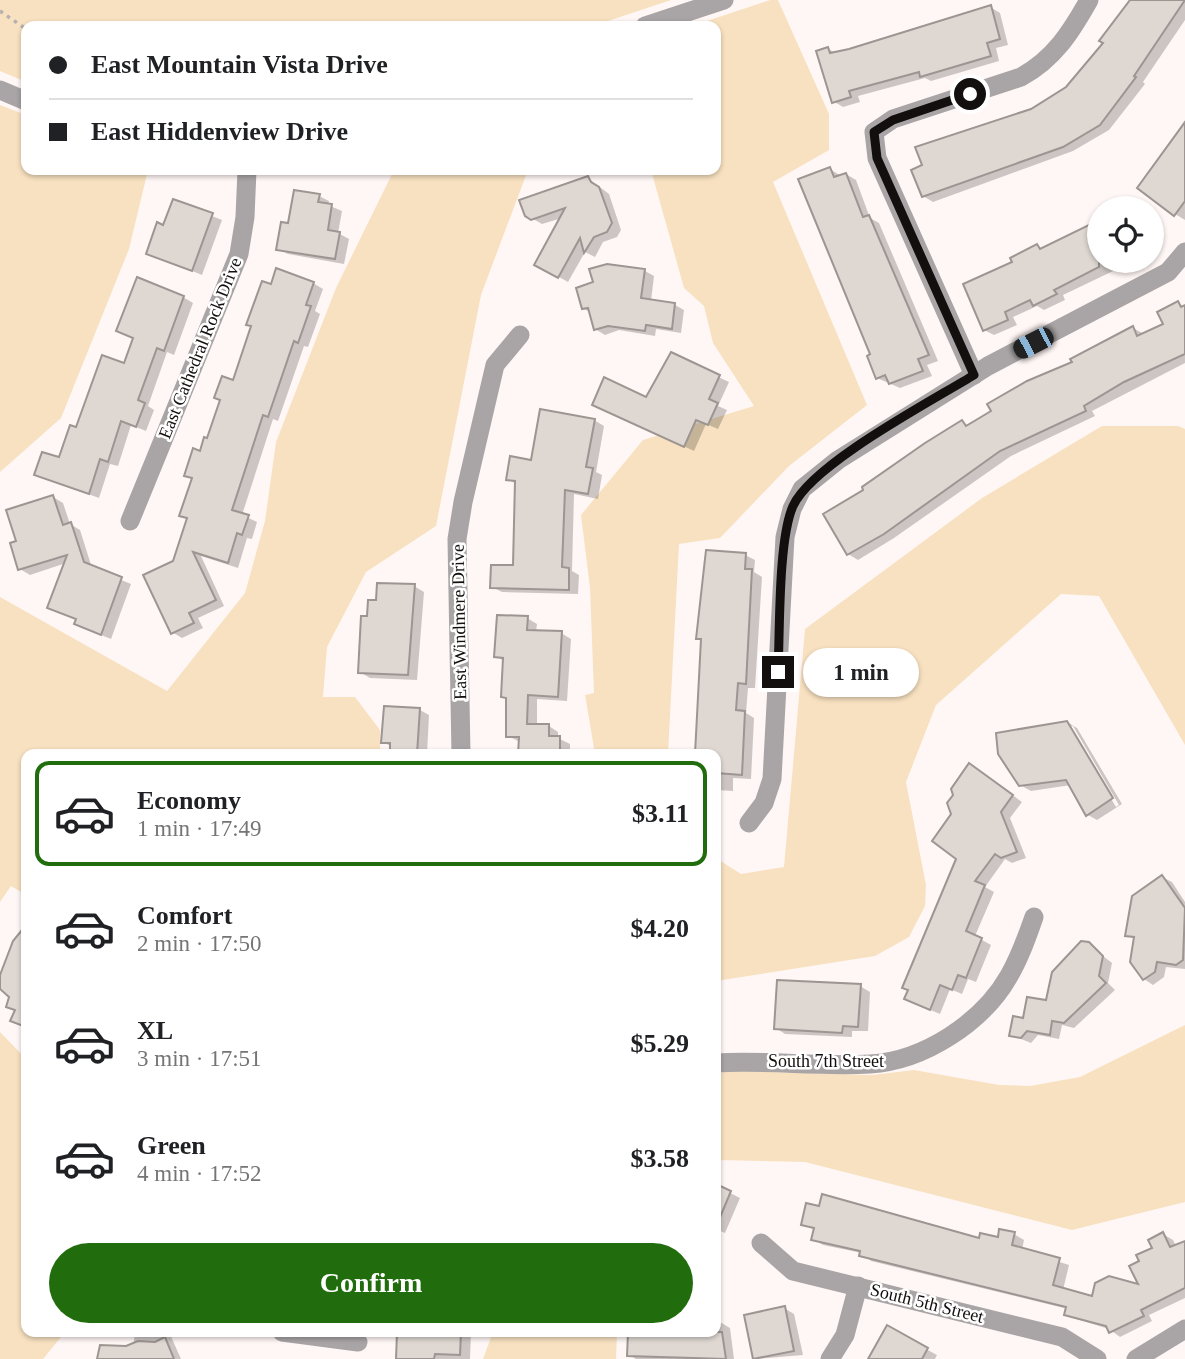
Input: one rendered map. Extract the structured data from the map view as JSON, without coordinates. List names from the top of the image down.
{
  "streets": {
    "street": [
      "East Cathedral Rock Drive",
      "East Windmere Drive",
      "South 7th Street",
      "South 5th Street"
    ]
  },
  "page": {
    "banner": ["East Mountain Vista Drive", "East Hiddenview Drive"],
    "bubble": "1 min",
    "list": [
      {
        "name": "Economy",
        "note": "1 min · 17:49",
        "value": "$3.11"
      },
      {
        "name": "Comfort",
        "note": "2 min · 17:50",
        "value": "$4.20"
      },
      {
        "name": "XL",
        "note": "3 min · 17:51",
        "value": "$5.29"
      },
      {
        "name": "Green",
        "note": "4 min · 17:52",
        "value": "$3.58"
      }
    ],
    "buttons": "Confirm"
  }
}
